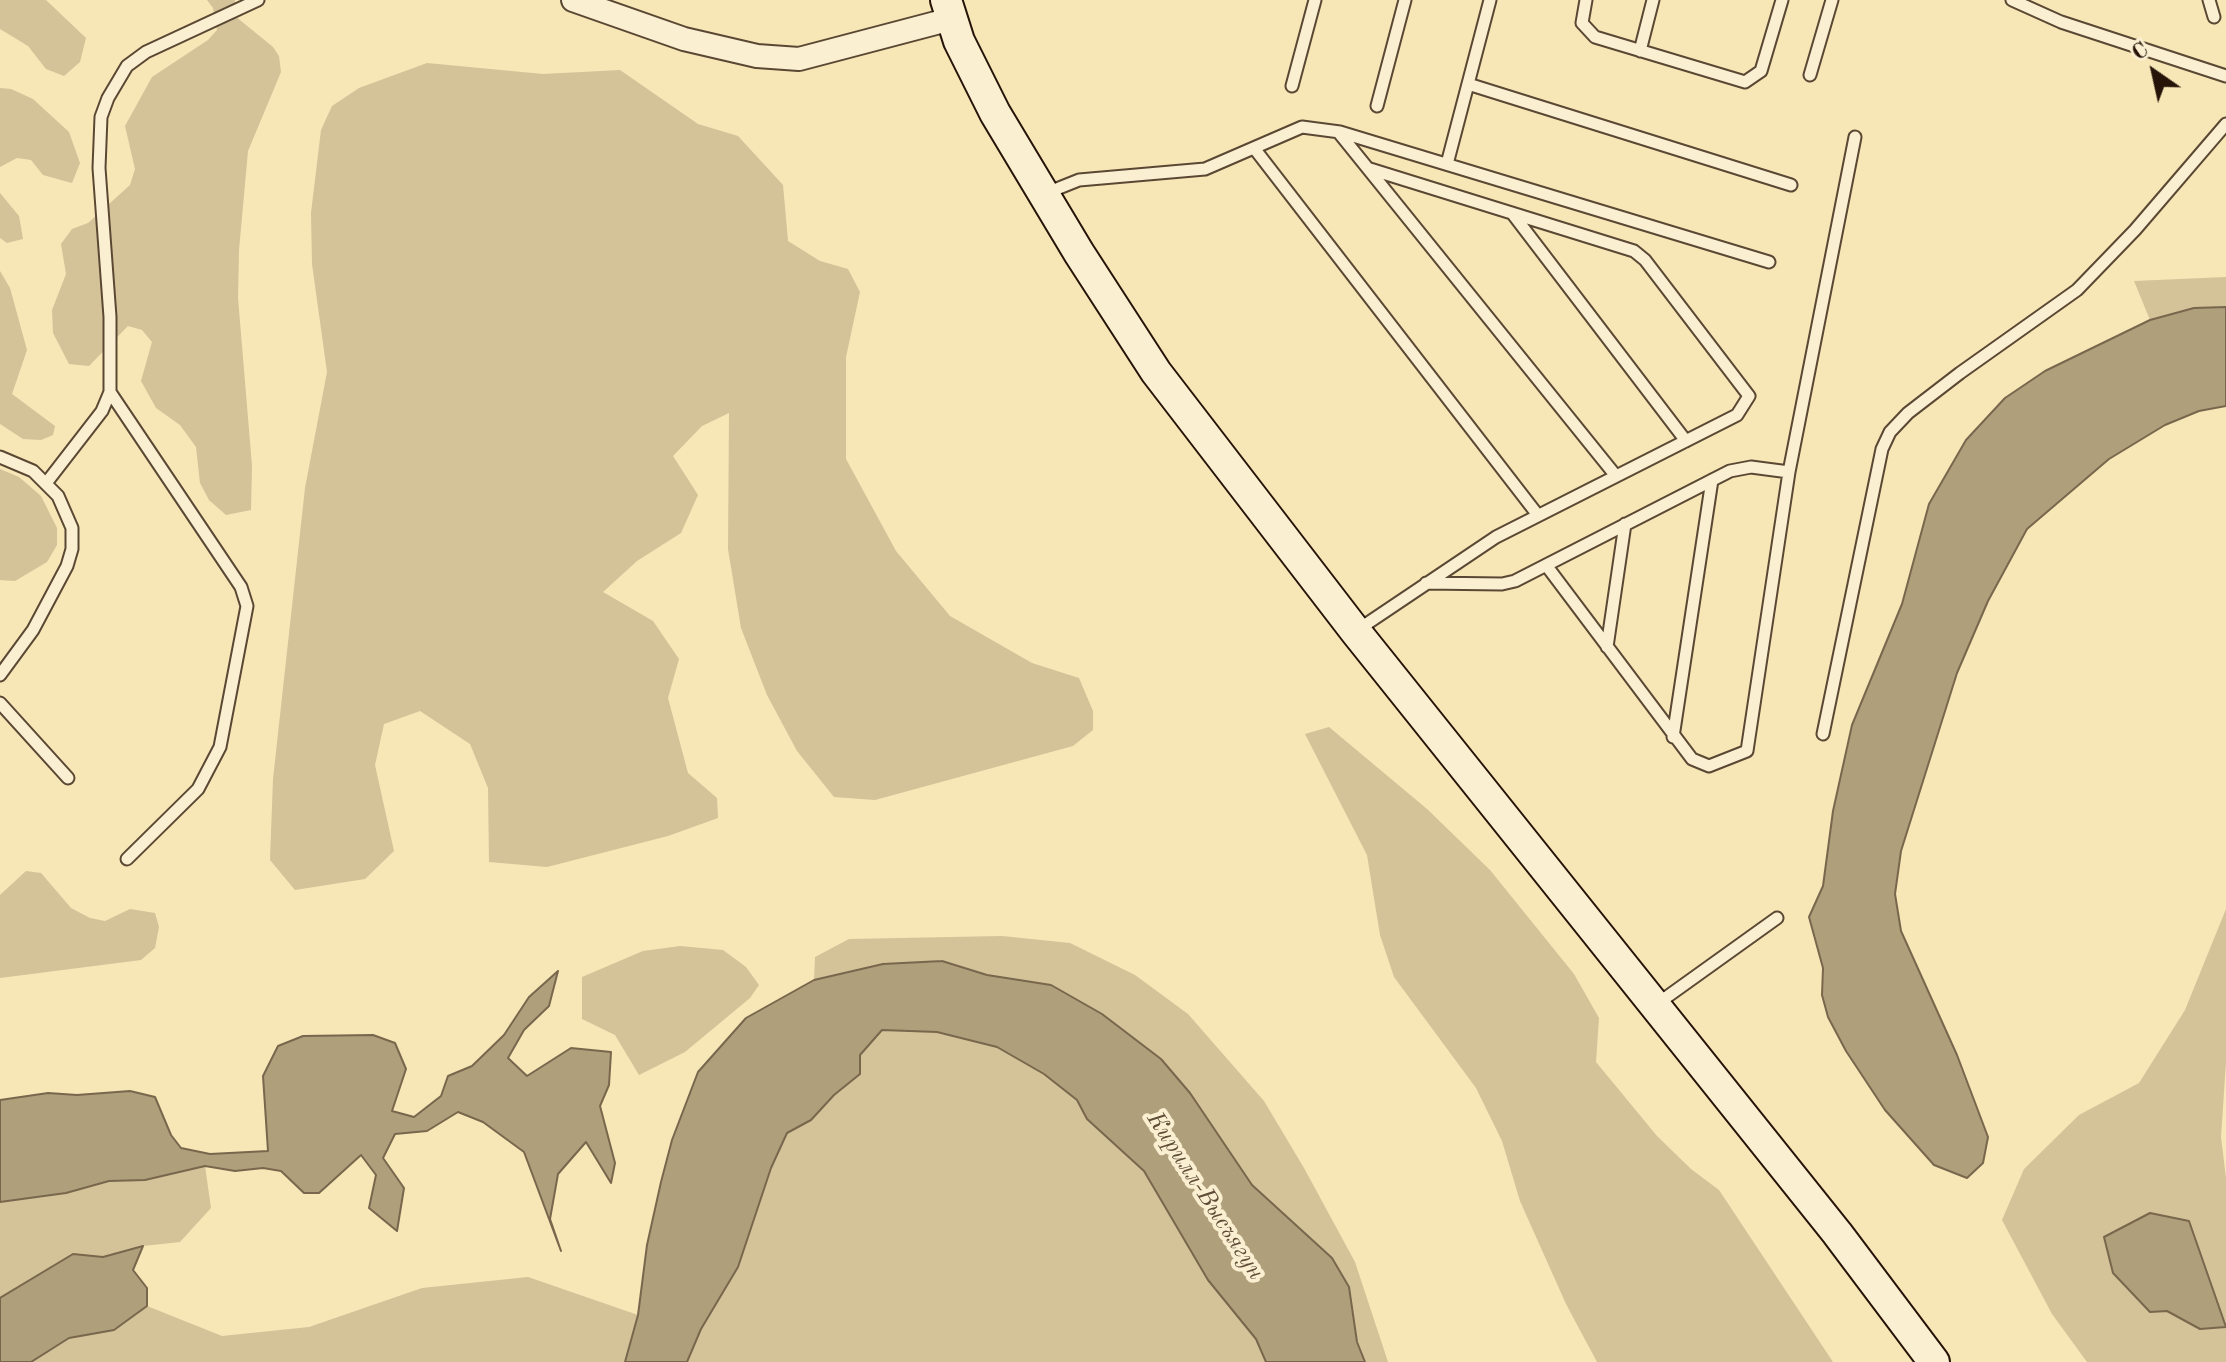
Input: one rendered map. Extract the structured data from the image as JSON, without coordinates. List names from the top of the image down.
{
  "water": ["Кирилл-Высъягун"],
  "north": "top left"
}
